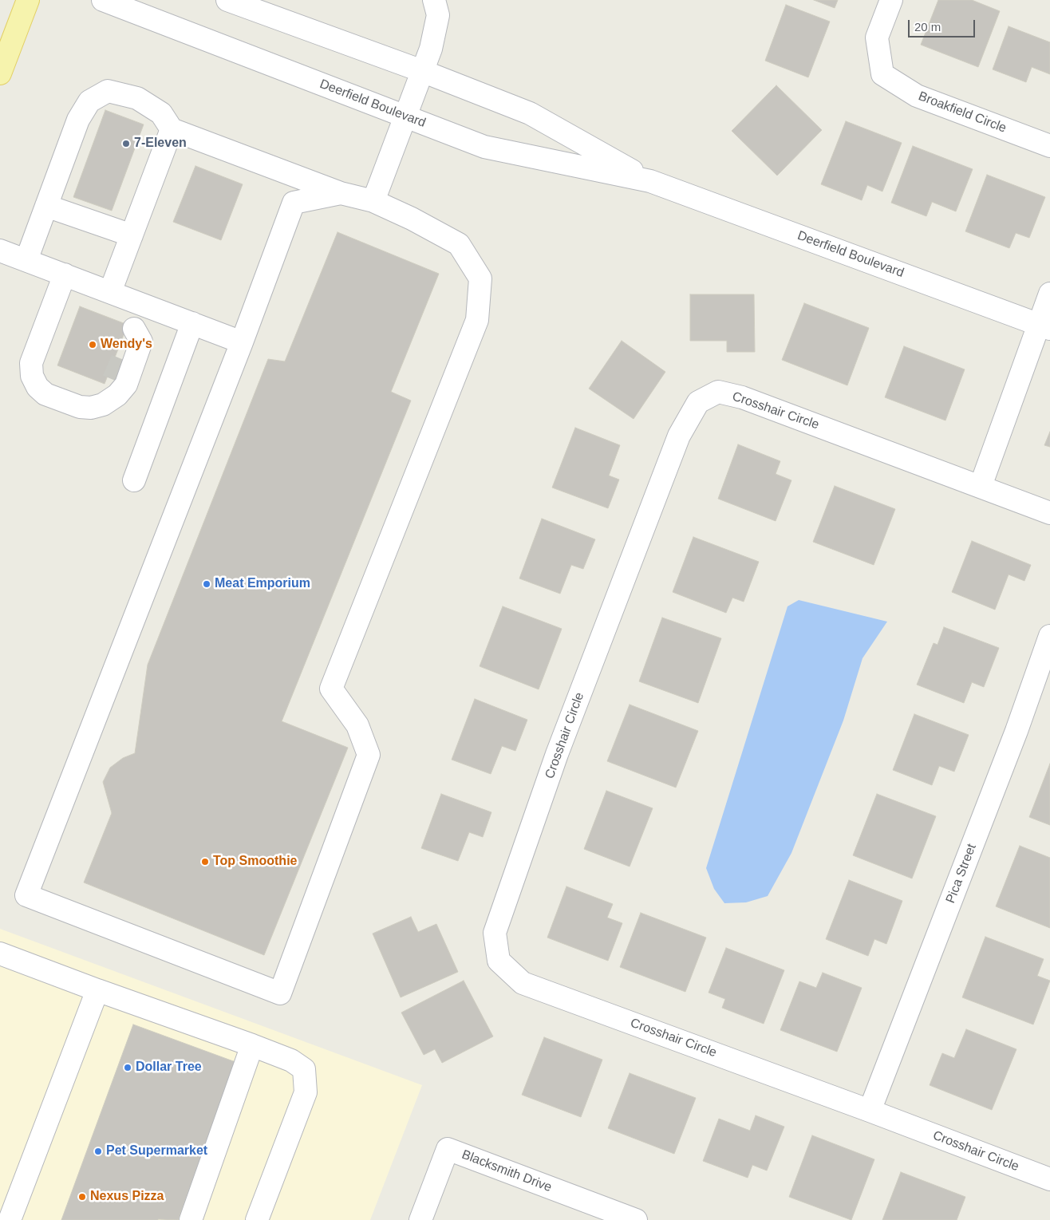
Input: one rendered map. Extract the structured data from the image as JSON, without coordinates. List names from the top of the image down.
{
  "streets": {
    "street": [
      "Deerfield Boulevard",
      "Broakfield Circle",
      "Crosshair Circle",
      "Pica Street",
      "Blacksmith Drive"
    ]
  },
  "crossings": [
    ["Crosshair Circle", "Pica Street"]
  ],
  "places": [
    "7-Eleven",
    "Wendy's",
    "Meat Emporium",
    "Top Smoothie",
    "Dollar Tree",
    "Pet Supermarket",
    "Nexus Pizza"
  ],
  "scale_bar": "20 m"
}
